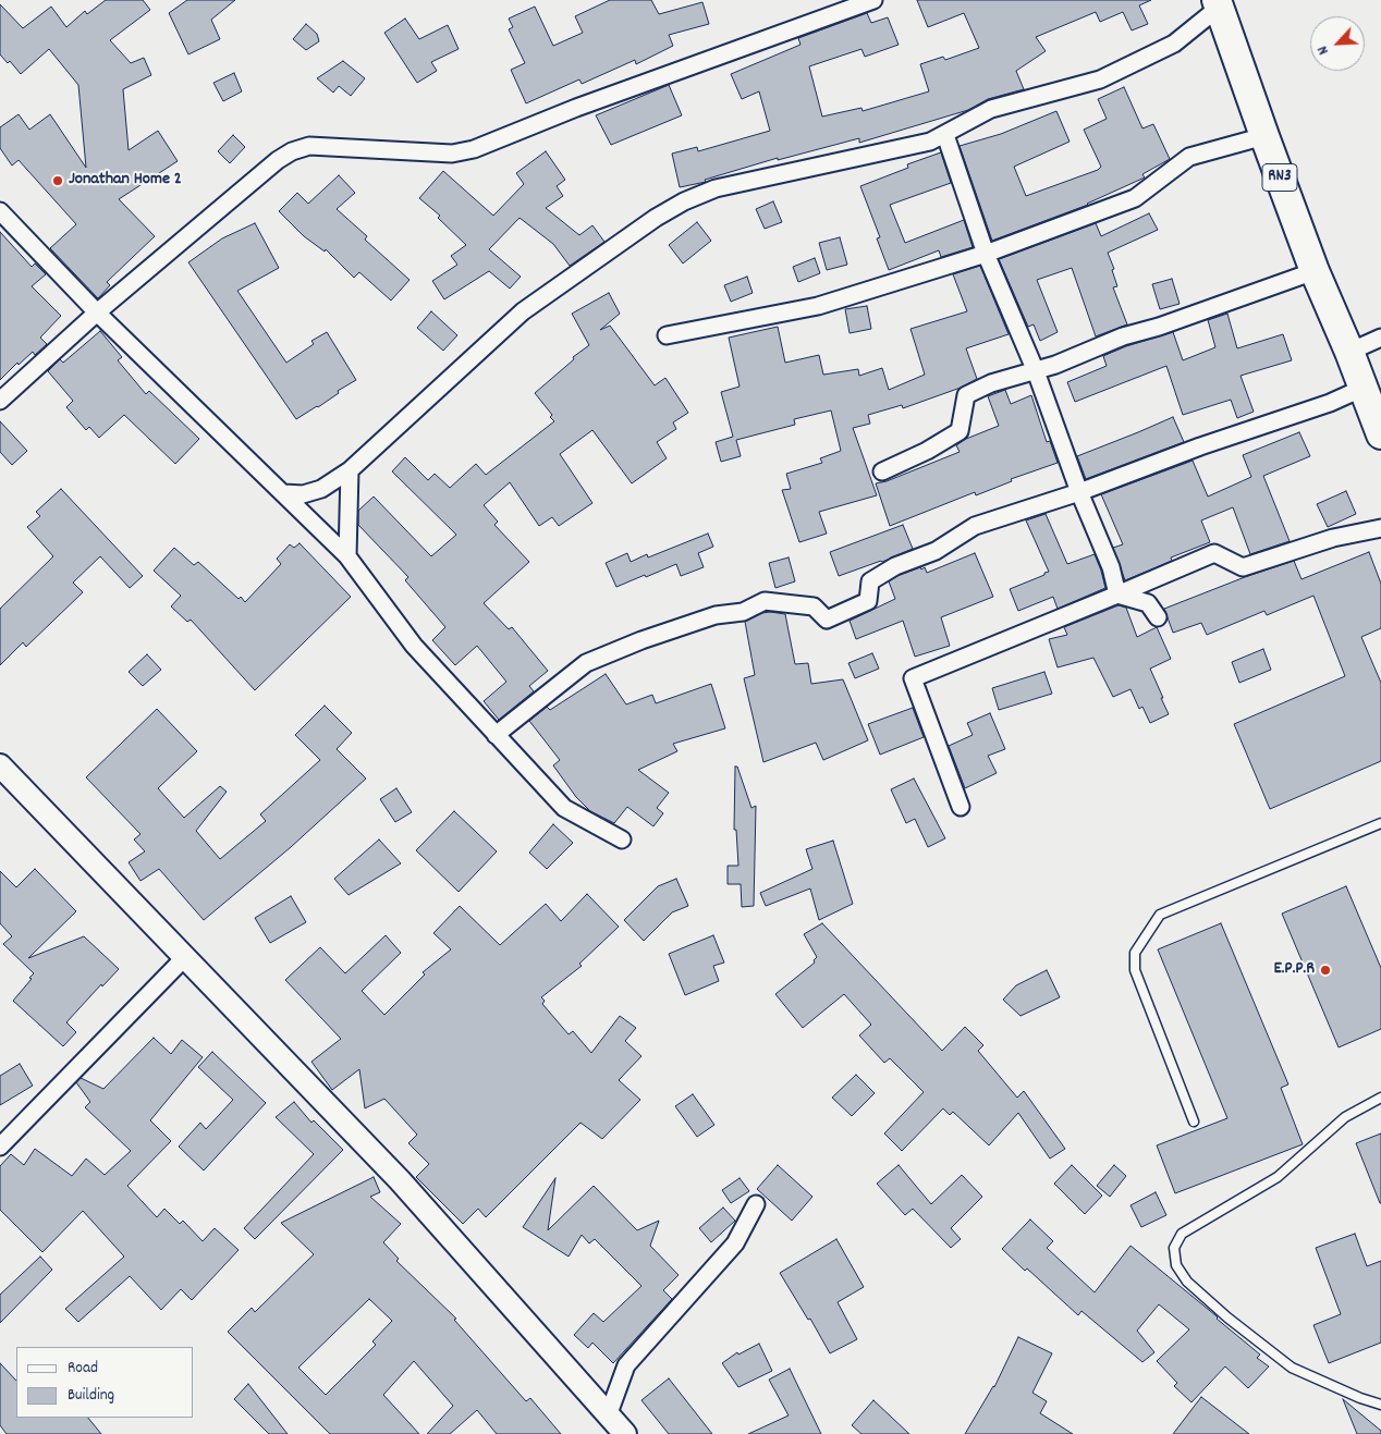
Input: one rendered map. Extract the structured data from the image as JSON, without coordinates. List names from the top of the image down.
{
  "streets": {
    "highway": ["RN3"]
  },
  "places": ["Jonathan Home 2", "E.P.P.R"],
  "legend": ["Road", "Building"],
  "north": "bottom left"
}
